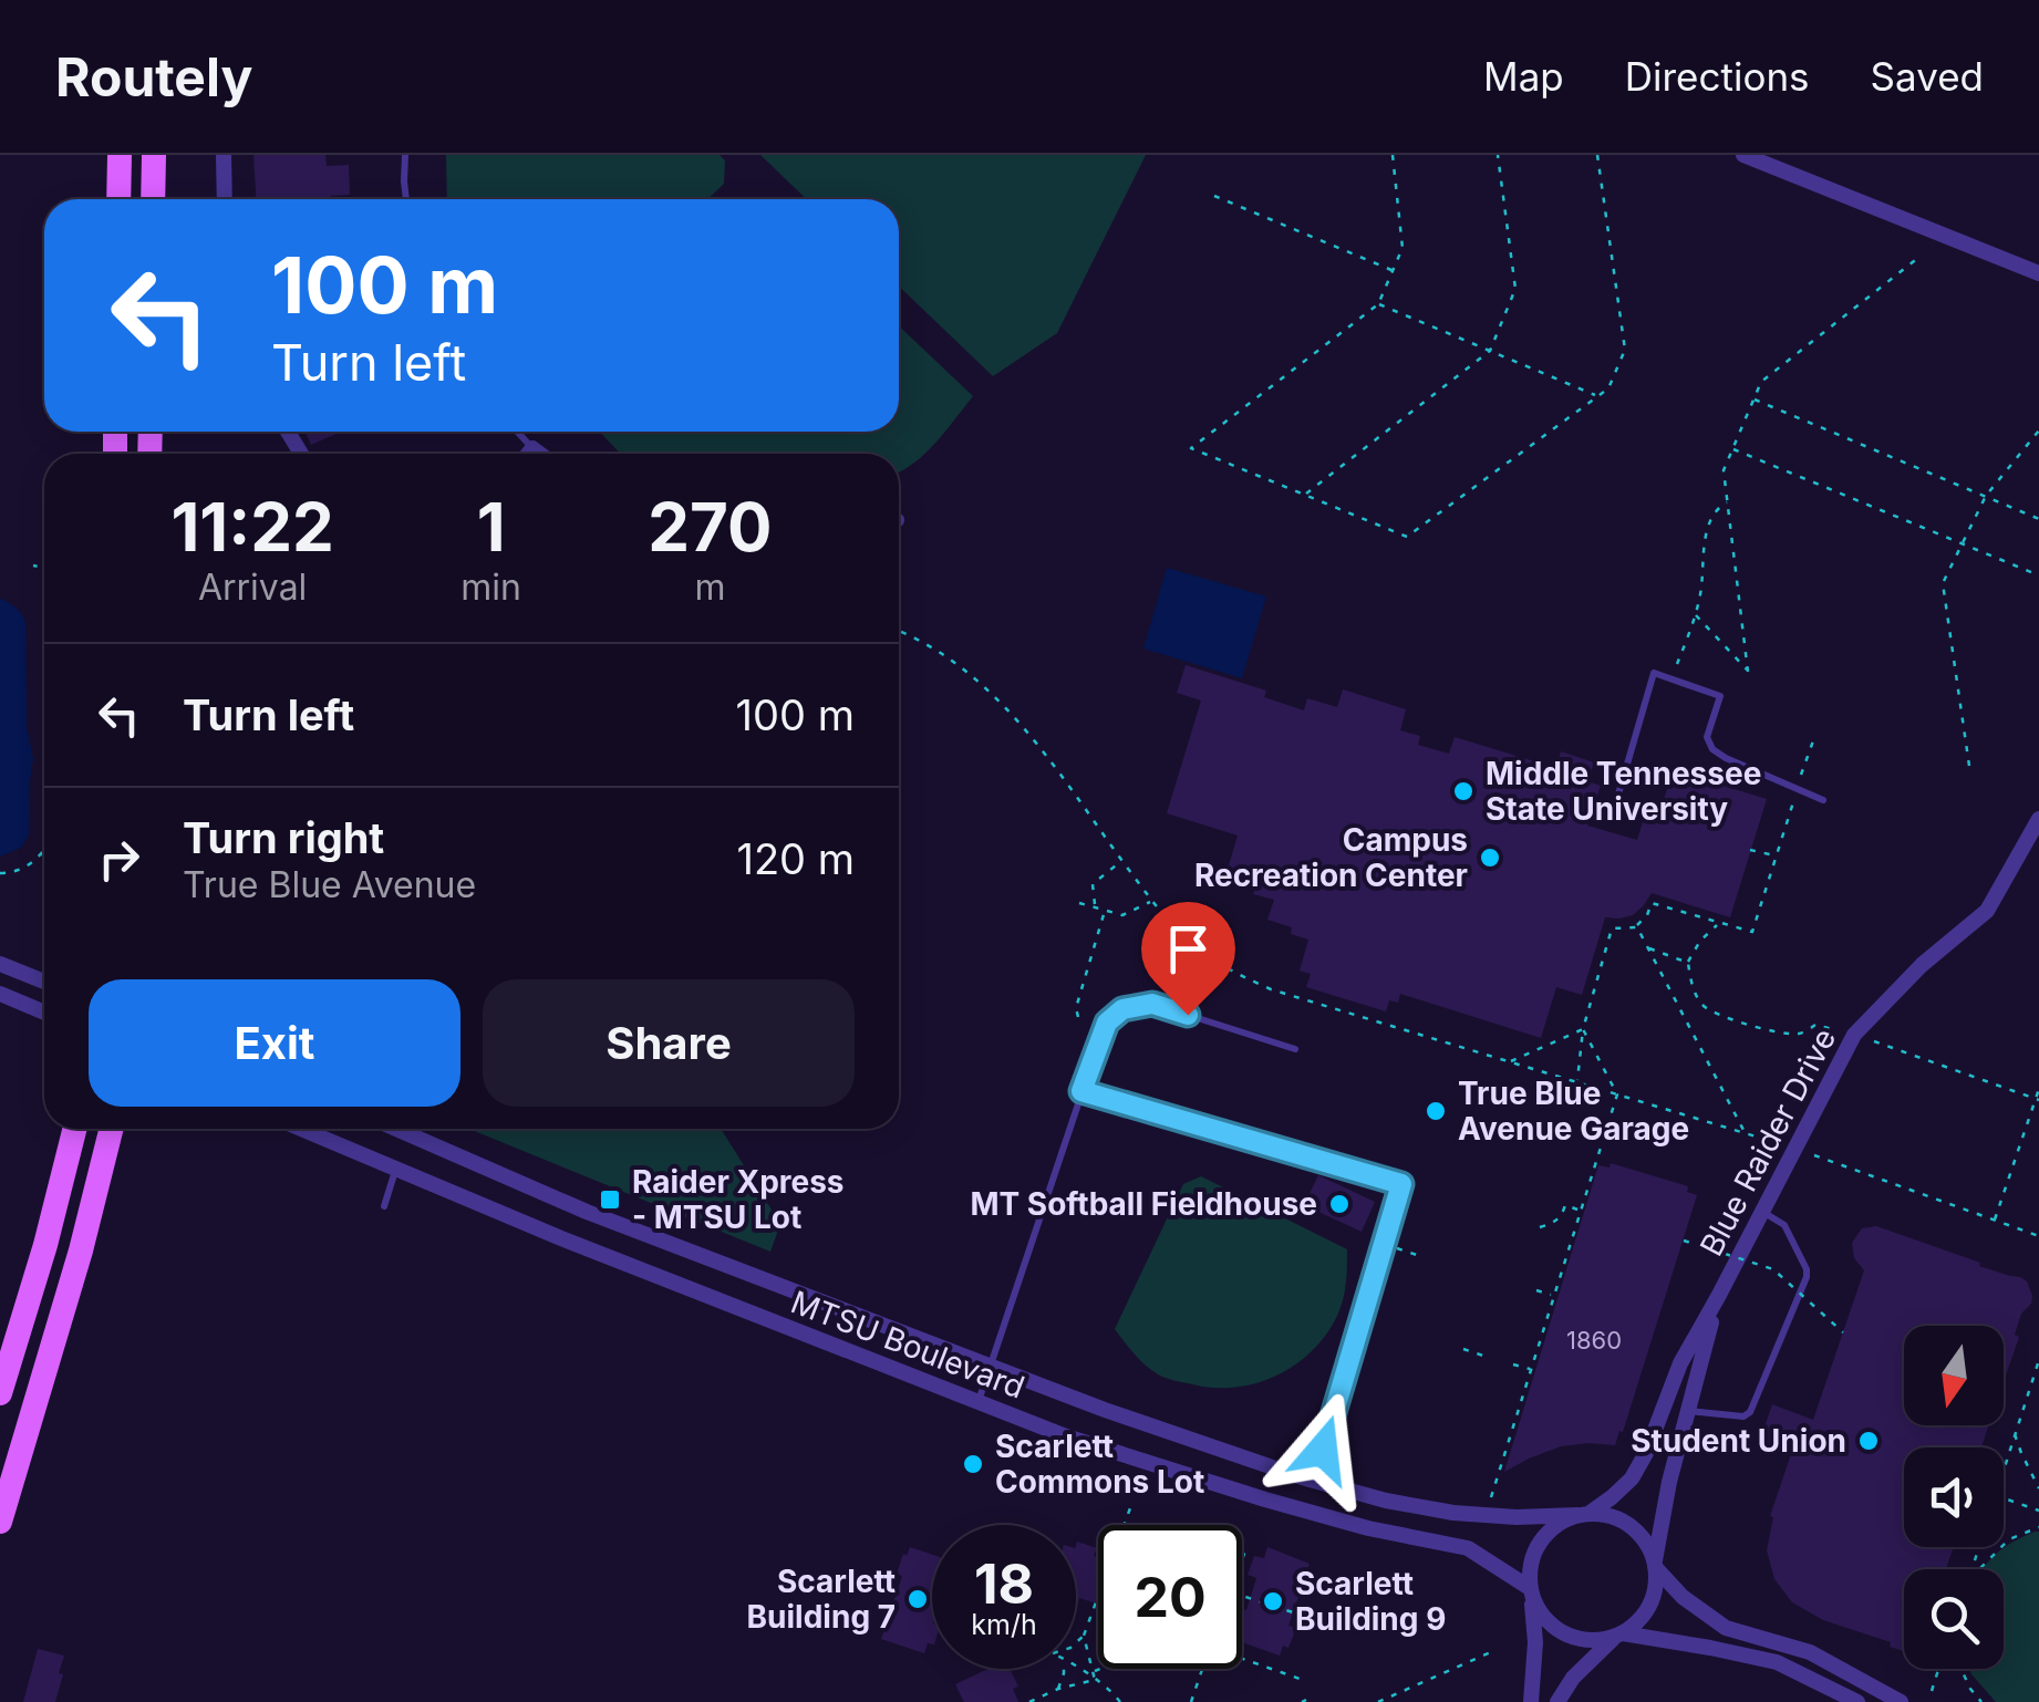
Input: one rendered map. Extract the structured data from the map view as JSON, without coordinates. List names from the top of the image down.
{
  "streets": {
    "street": ["Blue Raider Drive", "MTSU Boulevard"]
  },
  "crossings": [
    ["Blue Raider Drive", "MTSU Boulevard"]
  ],
  "places": {
    "other": [
      "Middle Tennessee State University",
      "Campus Recreation Center",
      "True Blue Avenue Garage",
      "MT Softball Fieldhouse",
      "Student Union",
      "Scarlett Commons Lot",
      "Scarlett Building 7",
      "Scarlett Building 9"
    ],
    "transit": ["Raider Xpress - MTSU Lot"]
  },
  "house_numbers": ["1860"],
  "north": "bottom",
  "page": {
    "header": "Routely",
    "nav": ["Map", "Directions", "Saved"],
    "turn": ["100 m", "Turn left"],
    "eta": [
      "11:22",
      "Arrival",
      "1",
      "min",
      "270",
      "m"
    ],
    "list": [
      {
        "name": "Turn left",
        "value": "100 m"
      },
      {
        "name": "Turn right",
        "note": "True Blue Avenue",
        "value": "120 m"
      }
    ],
    "buttons": ["Exit", "Share"],
    "speed": "18 km/h",
    "limit": "20"
  }
}
